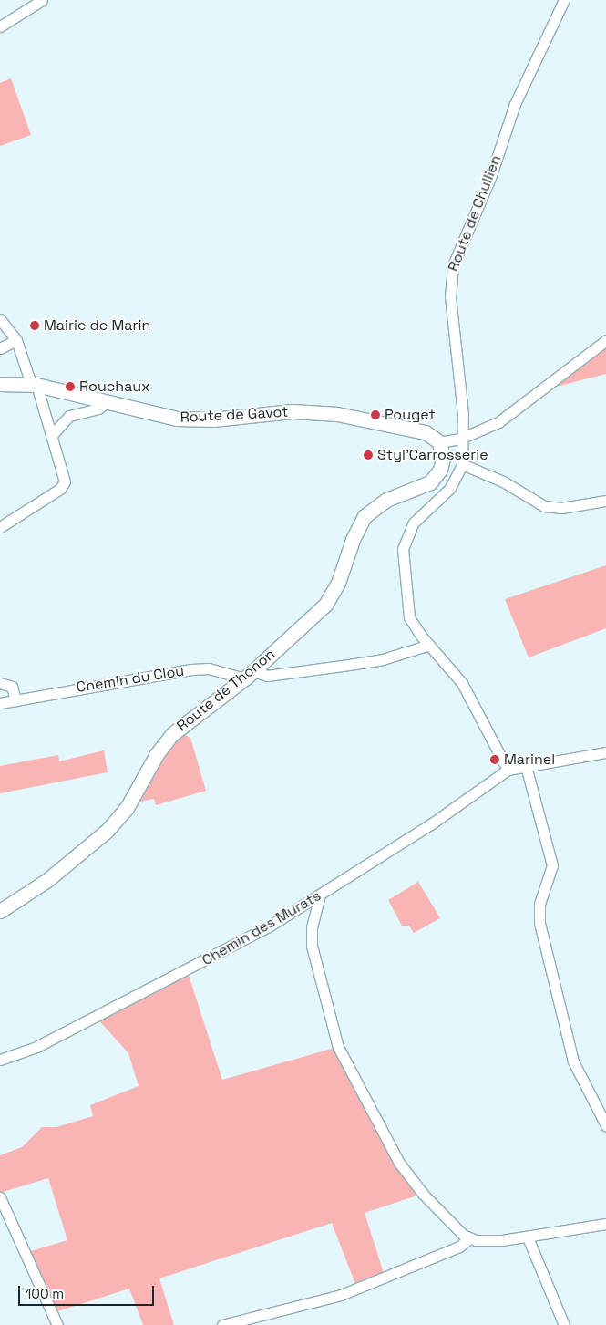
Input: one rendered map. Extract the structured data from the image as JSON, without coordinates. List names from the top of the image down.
{
  "streets": {
    "street": [
      "Route de Chullien",
      "Route de Gavot",
      "Chemin du Clou",
      "Route de Thonon",
      "Chemin des Murats"
    ]
  },
  "crossings": [
    ["Route de Gavot", "Route de Thonon"],
    ["Chemin du Clou", "Route de Thonon"]
  ],
  "places": [
    "Mairie de Marin",
    "Rouchaux",
    "Pouget",
    "Styl'Carrosserie",
    "Marinel"
  ],
  "scale_bar": "100 m"
}
